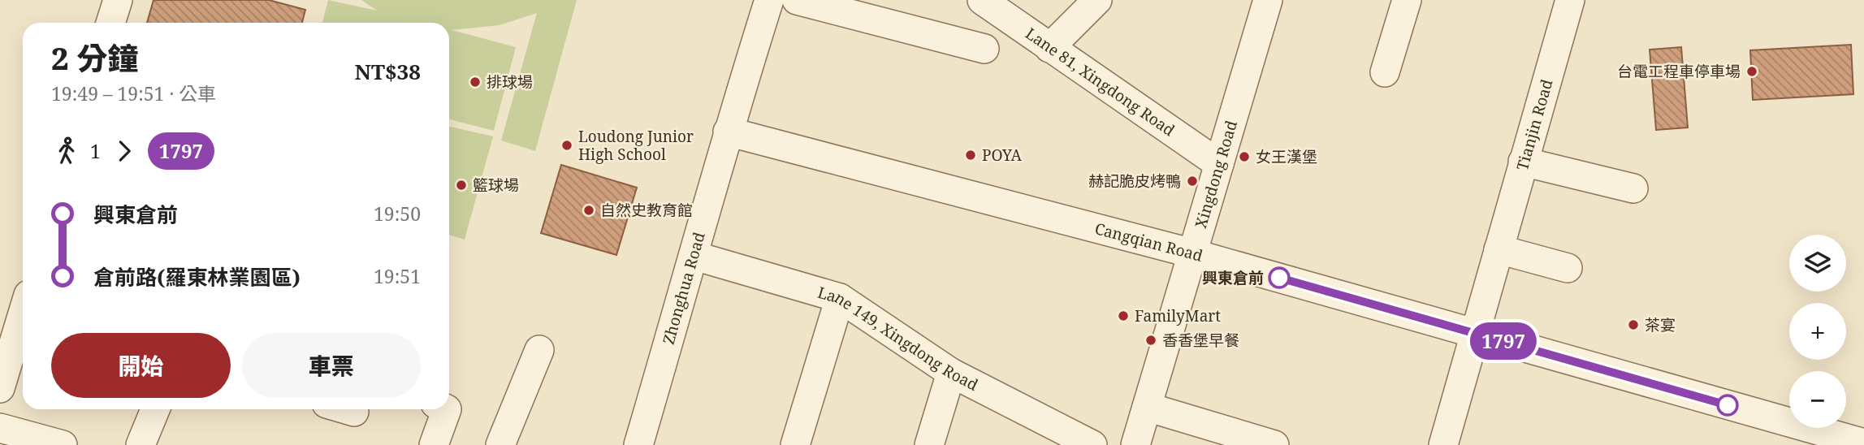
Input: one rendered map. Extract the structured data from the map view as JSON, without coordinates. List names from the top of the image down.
{
  "streets": {
    "street": [
      "Lane 81, Xingdong Road",
      "Tianjin Road",
      "Xingdong Road",
      "Cangqian Road",
      "Zhonghua Road",
      "Lane 149, Xingdong Road"
    ]
  },
  "crossings": [
    ["Lane 81, Xingdong Road", "Xingdong Road"],
    ["Tianjin Road", "Cangqian Road"],
    ["Xingdong Road", "Cangqian Road"],
    ["Cangqian Road", "Zhonghua Road"],
    ["Zhonghua Road", "Lane 149, Xingdong Road"]
  ],
  "places": [
    "台電工程車停車場",
    "排球場",
    "Loudong Junior High School",
    "POYA",
    "女王漢堡",
    "赫記脆皮烤鴨",
    "籃球場",
    "自然史教育館",
    "興東倉前",
    "FamilyMart",
    "茶宴",
    "香香堡早餐"
  ],
  "lines": ["bus line 1797"],
  "page": {
    "on_map": "1797",
    "heading": ["2 分鐘", "19:49 – 19:51 · 公車", "NT$38"],
    "legs": ["1", "1797"],
    "list": [
      {
        "name": "興東倉前",
        "value": "19:50"
      },
      {
        "name": "倉前路(羅東林業園區)",
        "value": "19:51"
      }
    ],
    "map_buttons": ["+", "−"],
    "buttons": ["開始", "車票"]
  }
}
